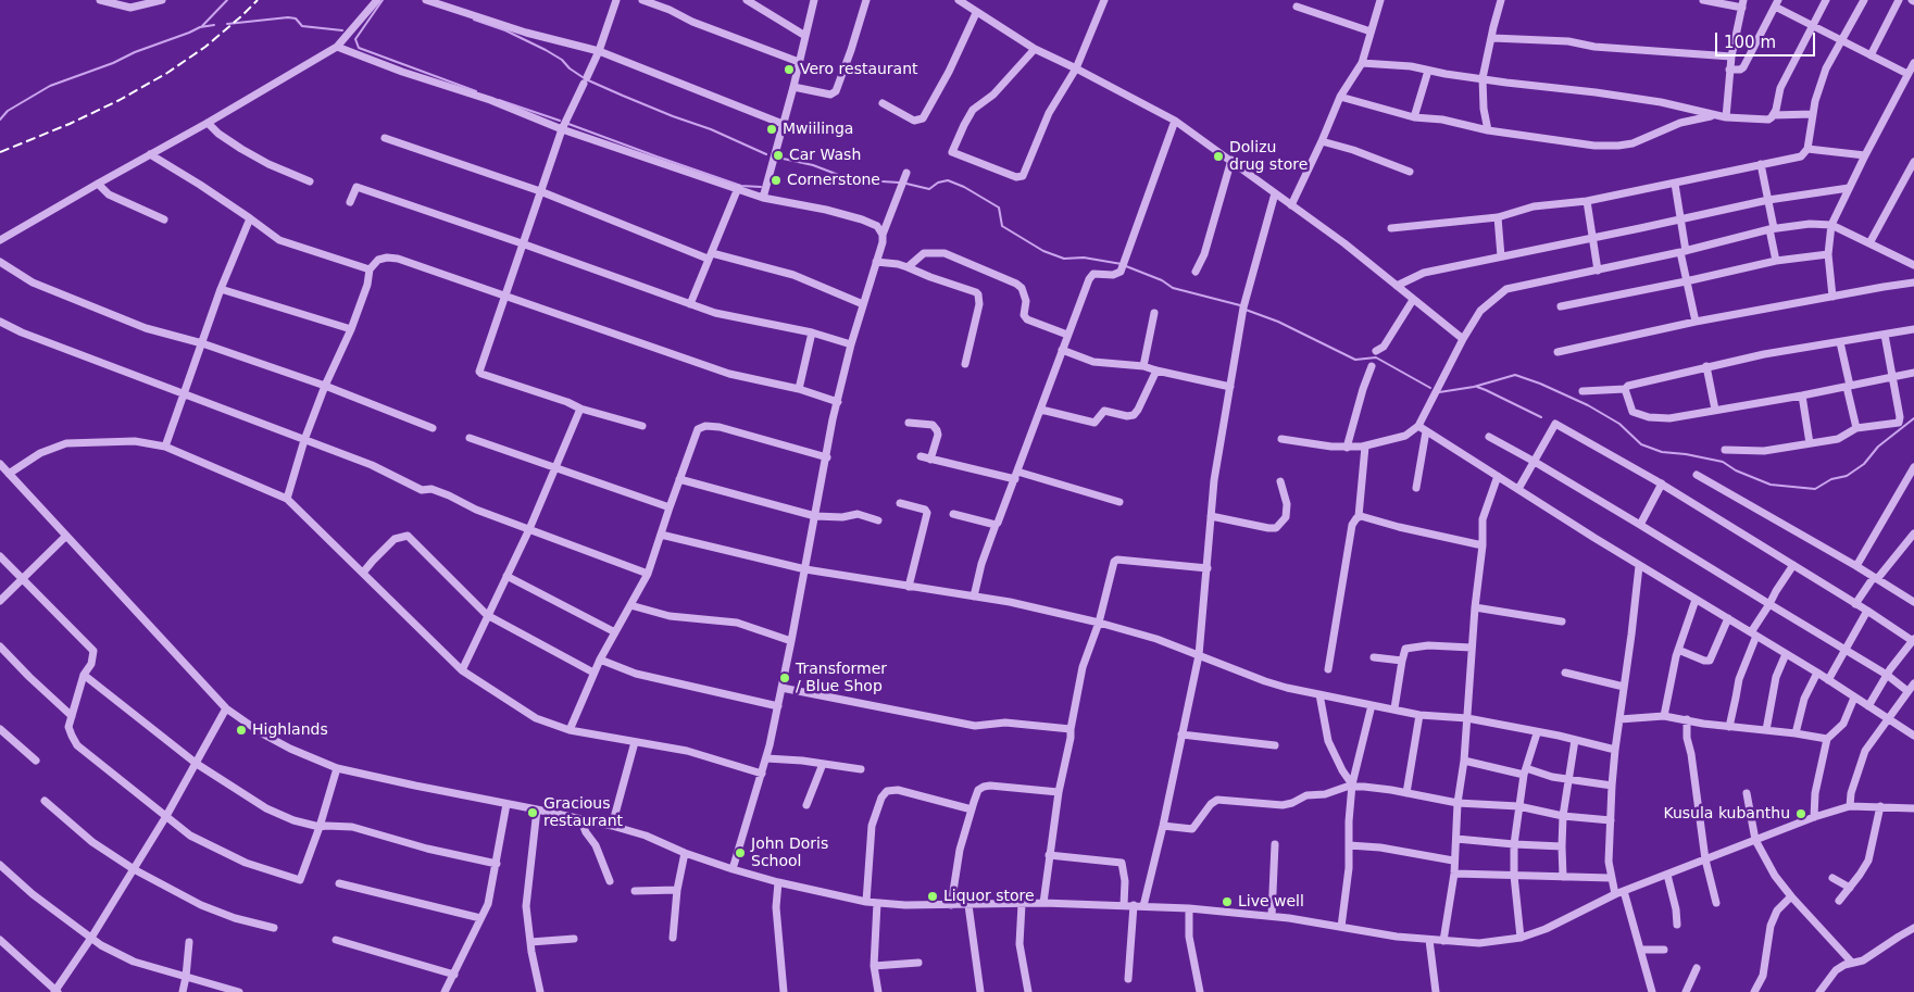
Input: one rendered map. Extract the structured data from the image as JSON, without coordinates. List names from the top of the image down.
{
  "places": [
    "Vero restaurant",
    "Mwiilinga",
    "Car Wash",
    "Dolizu drug store",
    "Cornerstone",
    "Transformer / Blue Shop",
    "Highlands",
    "Gracious restaurant",
    "Kusula kubanthu",
    "John Doris School",
    "Liquor store",
    "Live well"
  ],
  "scale_bar": "100 m"
}
